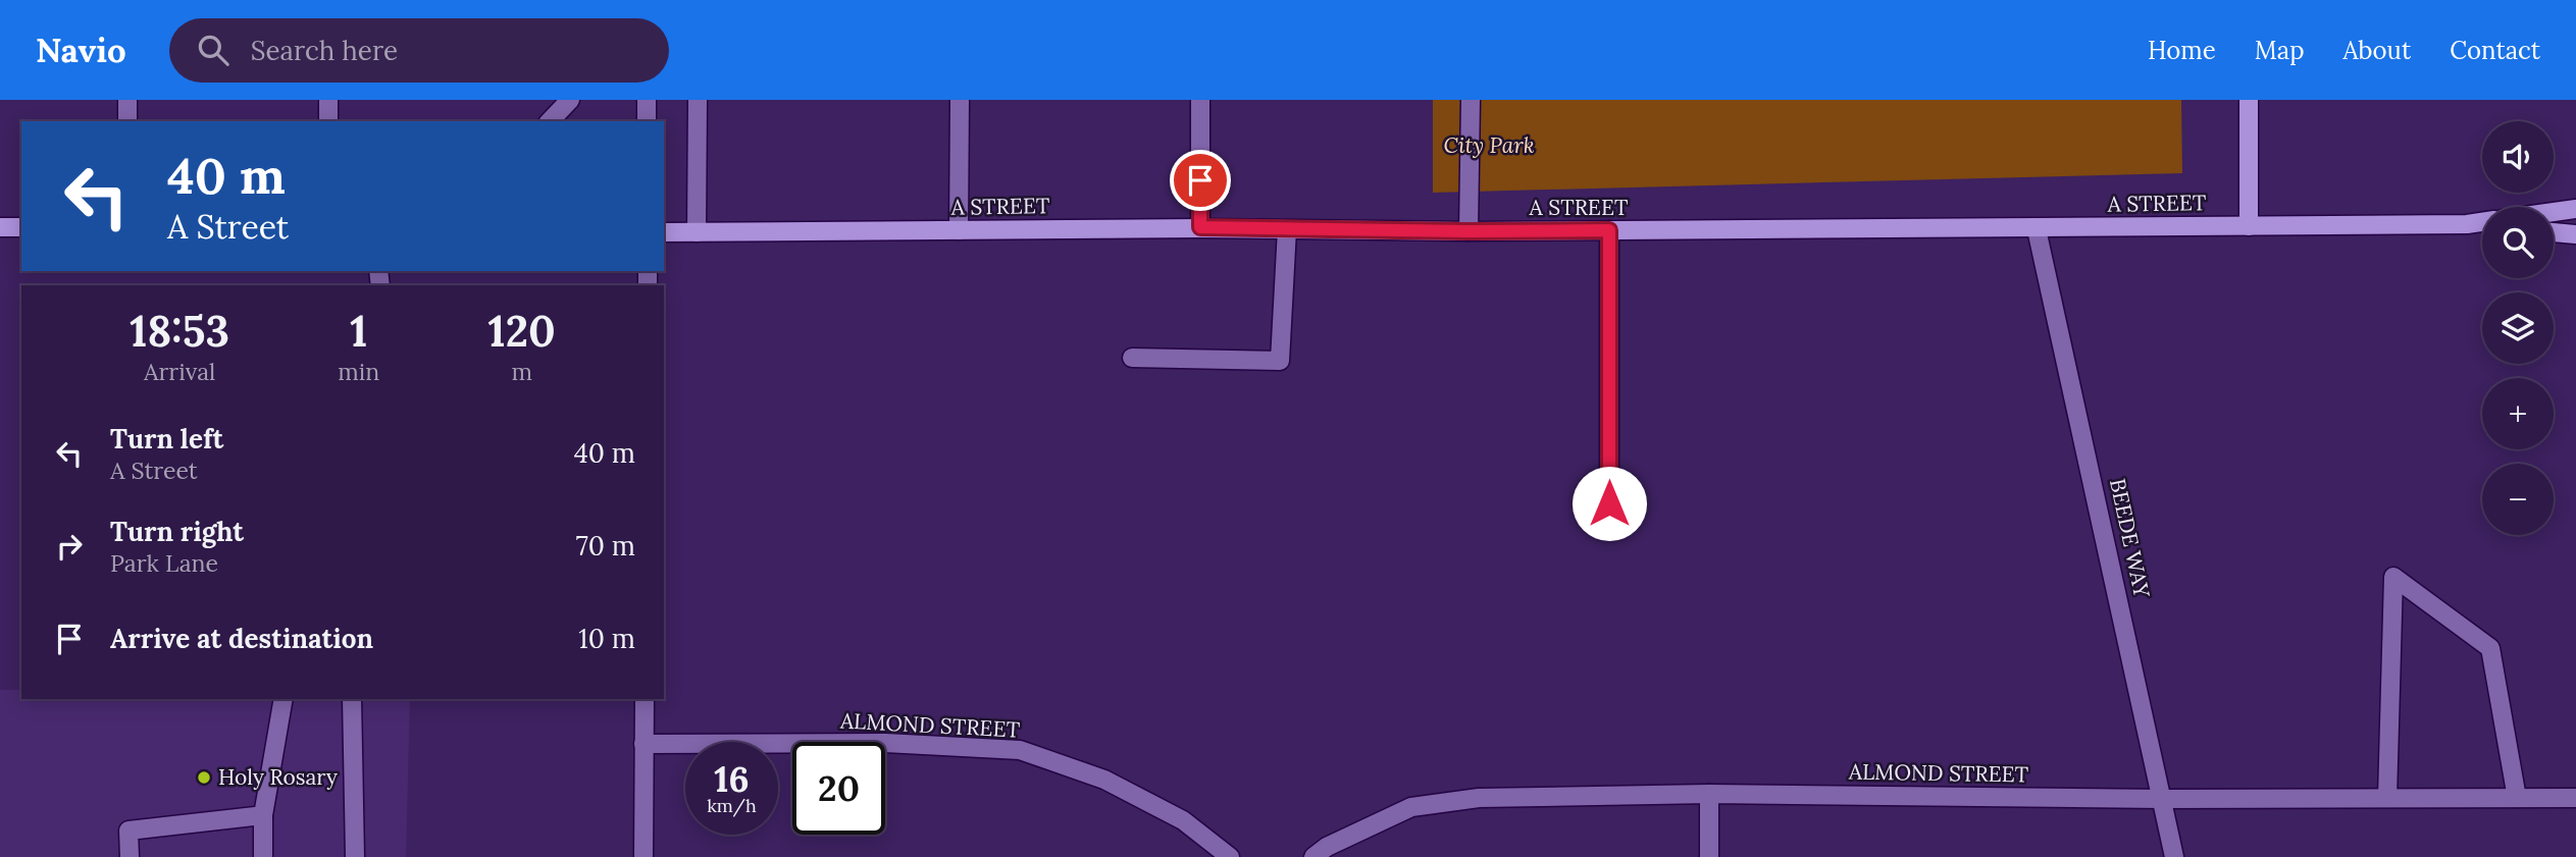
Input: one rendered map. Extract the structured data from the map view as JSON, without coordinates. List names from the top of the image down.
{
  "streets": {
    "main road": ["A STREET"],
    "street": ["BEEDE WAY", "ALMOND STREET"]
  },
  "crossings": [
    ["A STREET", "BEEDE WAY"],
    ["BEEDE WAY", "ALMOND STREET"]
  ],
  "parks": ["City Park"],
  "places": ["Holy Rosary"],
  "page": {
    "header": "Navio",
    "search": "Search here",
    "nav": [
      "Home",
      "Map",
      "About",
      "Contact"
    ],
    "map_buttons": ["+", "−"],
    "turn": ["40 m", "A Street"],
    "eta": [
      "18:53",
      "Arrival",
      "1",
      "min",
      "120",
      "m"
    ],
    "list": [
      {
        "name": "Turn left",
        "note": "A Street",
        "value": "40 m"
      },
      {
        "name": "Turn right",
        "note": "Park Lane",
        "value": "70 m"
      },
      {
        "name": "Arrive at destination",
        "value": "10 m"
      }
    ],
    "speed": "16 km/h",
    "limit": "20"
  }
}
